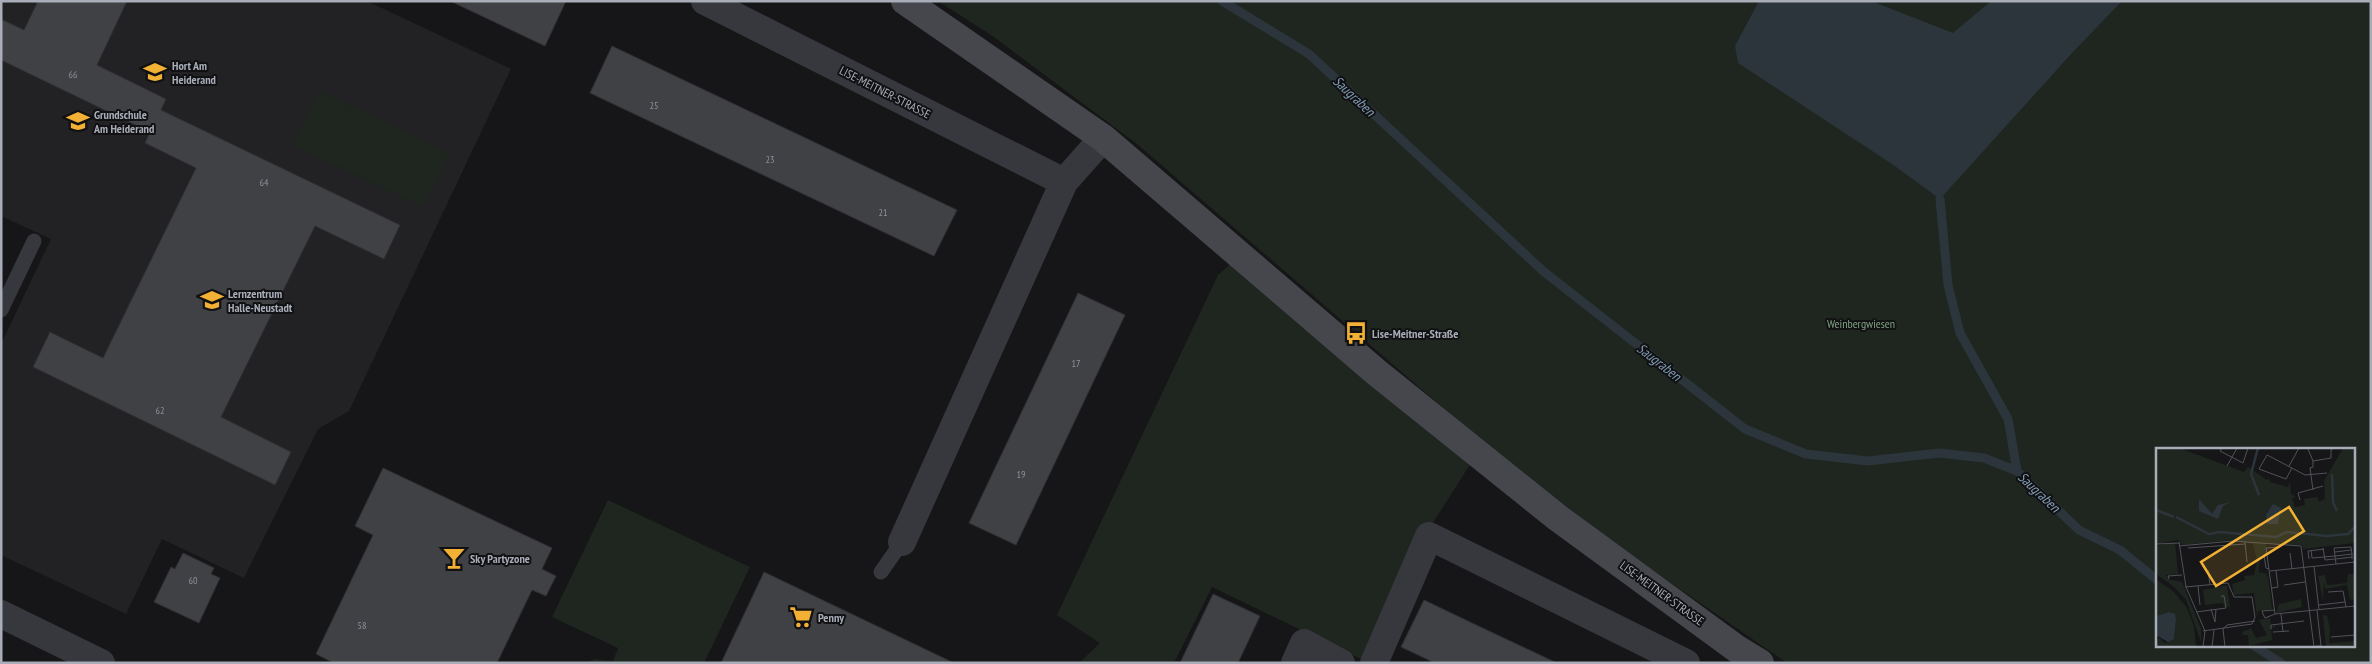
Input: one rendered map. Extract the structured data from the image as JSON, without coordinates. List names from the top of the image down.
{
  "streets": {
    "street": ["LISE-MEITNER-STRASSE"]
  },
  "water": ["Saugraben"],
  "parks": ["Weinbergwiesen"],
  "places": {
    "school or university": ["Hort Am Heiderand", "Grundschule Am Heiderand", "Lernzentrum Halle-Neustadt"],
    "bus stop": ["Lise-Meitner-Straße"],
    "bar": ["Sky Partyzone"],
    "supermarket": ["Penny"]
  },
  "house_numbers": [
    "66",
    "25",
    "23",
    "64",
    "21",
    "17",
    "62",
    "19",
    "60",
    "58"
  ]
}
